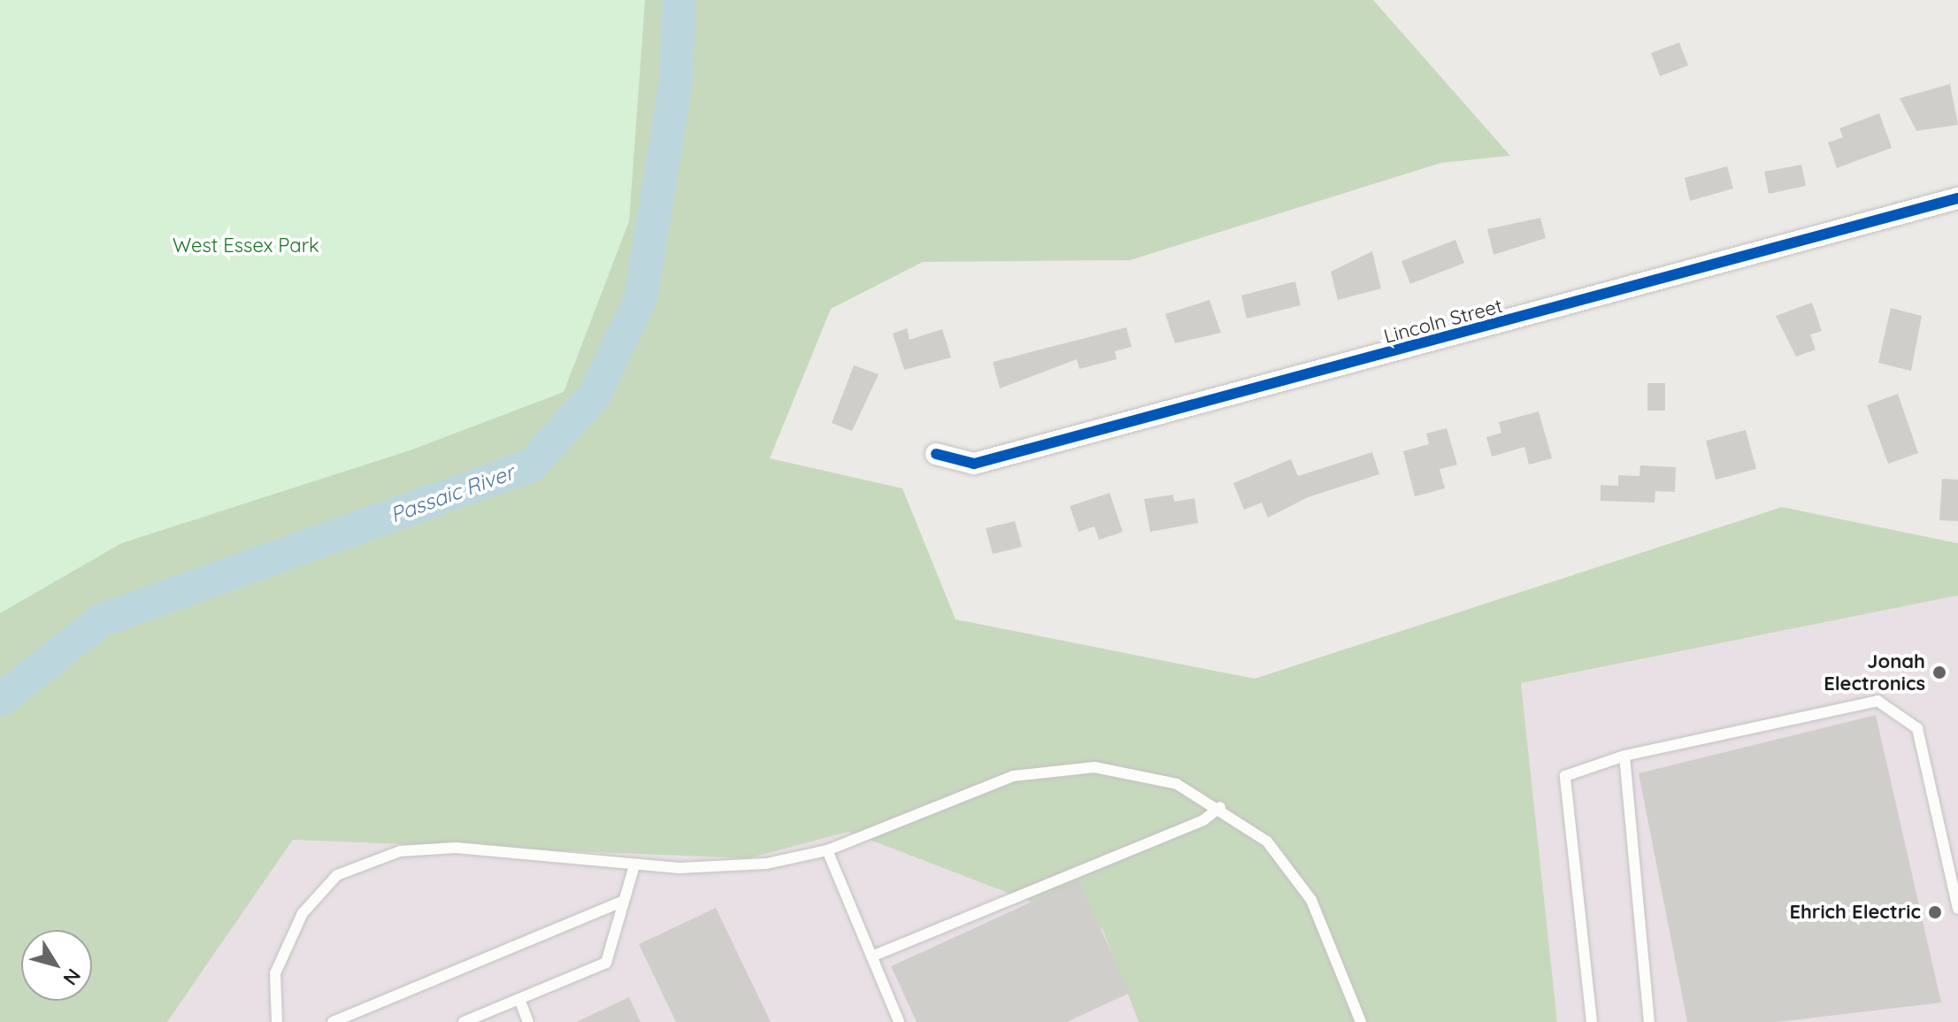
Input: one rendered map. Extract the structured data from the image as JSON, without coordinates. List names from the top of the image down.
{
  "streets": {
    "street": ["Lincoln Street"]
  },
  "water": ["Passaic River"],
  "parks": ["West Essex Park"],
  "places": ["Jonah Electronics", "Ehrich Electric"],
  "north": "bottom right"
}
